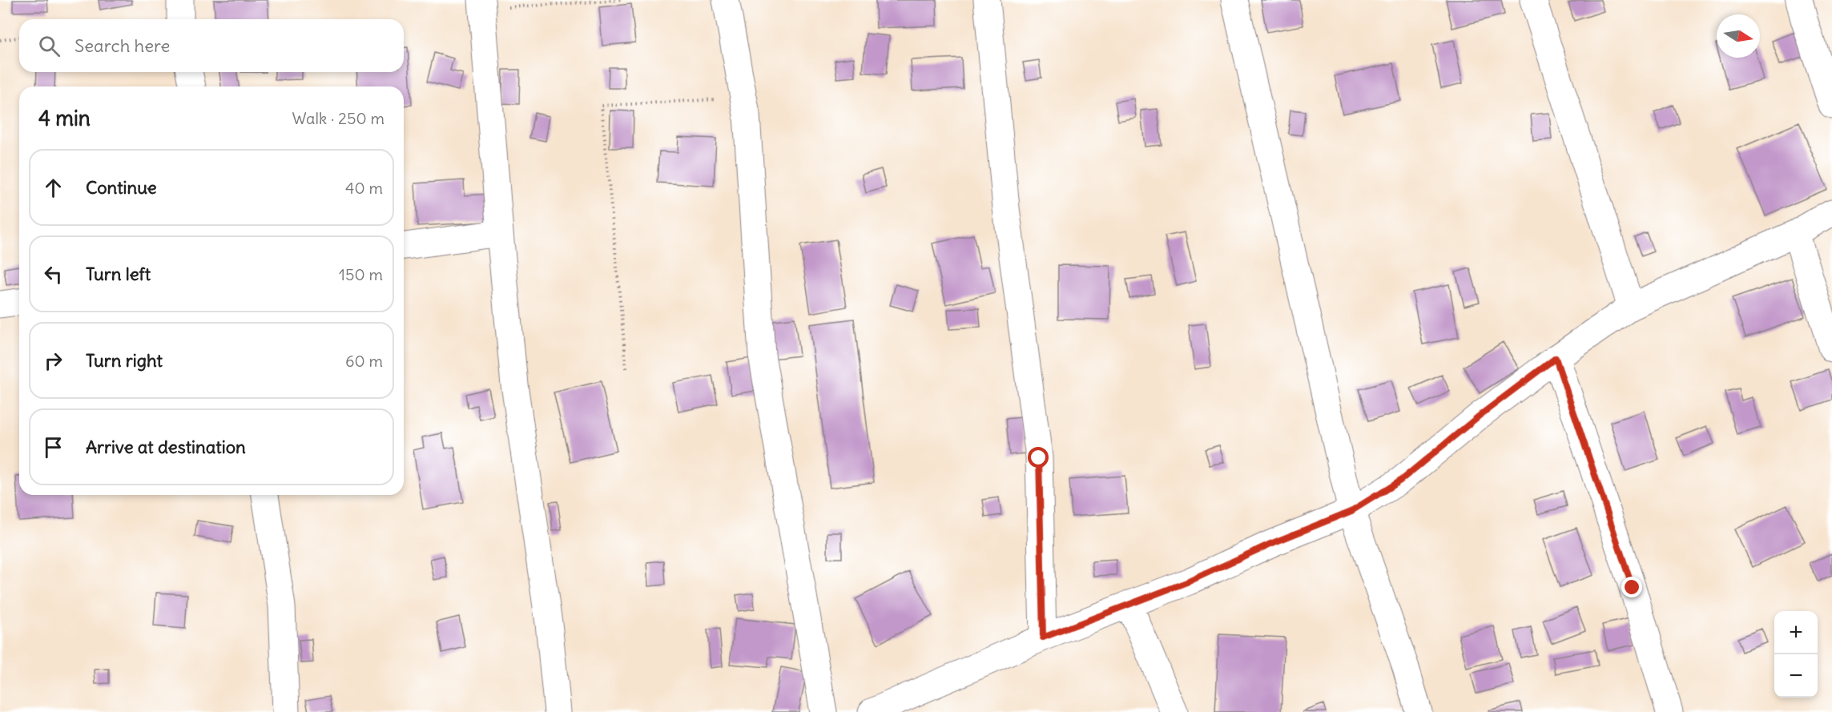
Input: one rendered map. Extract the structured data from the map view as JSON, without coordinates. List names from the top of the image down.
{
  "north": "right",
  "page": {
    "search": "Search here",
    "heading": ["4 min", "Walk · 250 m"],
    "list": [
      ["Continue", "40 m"],
      ["Turn left", "150 m"],
      ["Turn right", "60 m"],
      "Arrive at destination"
    ],
    "map_buttons": ["+", "−"]
  }
}
